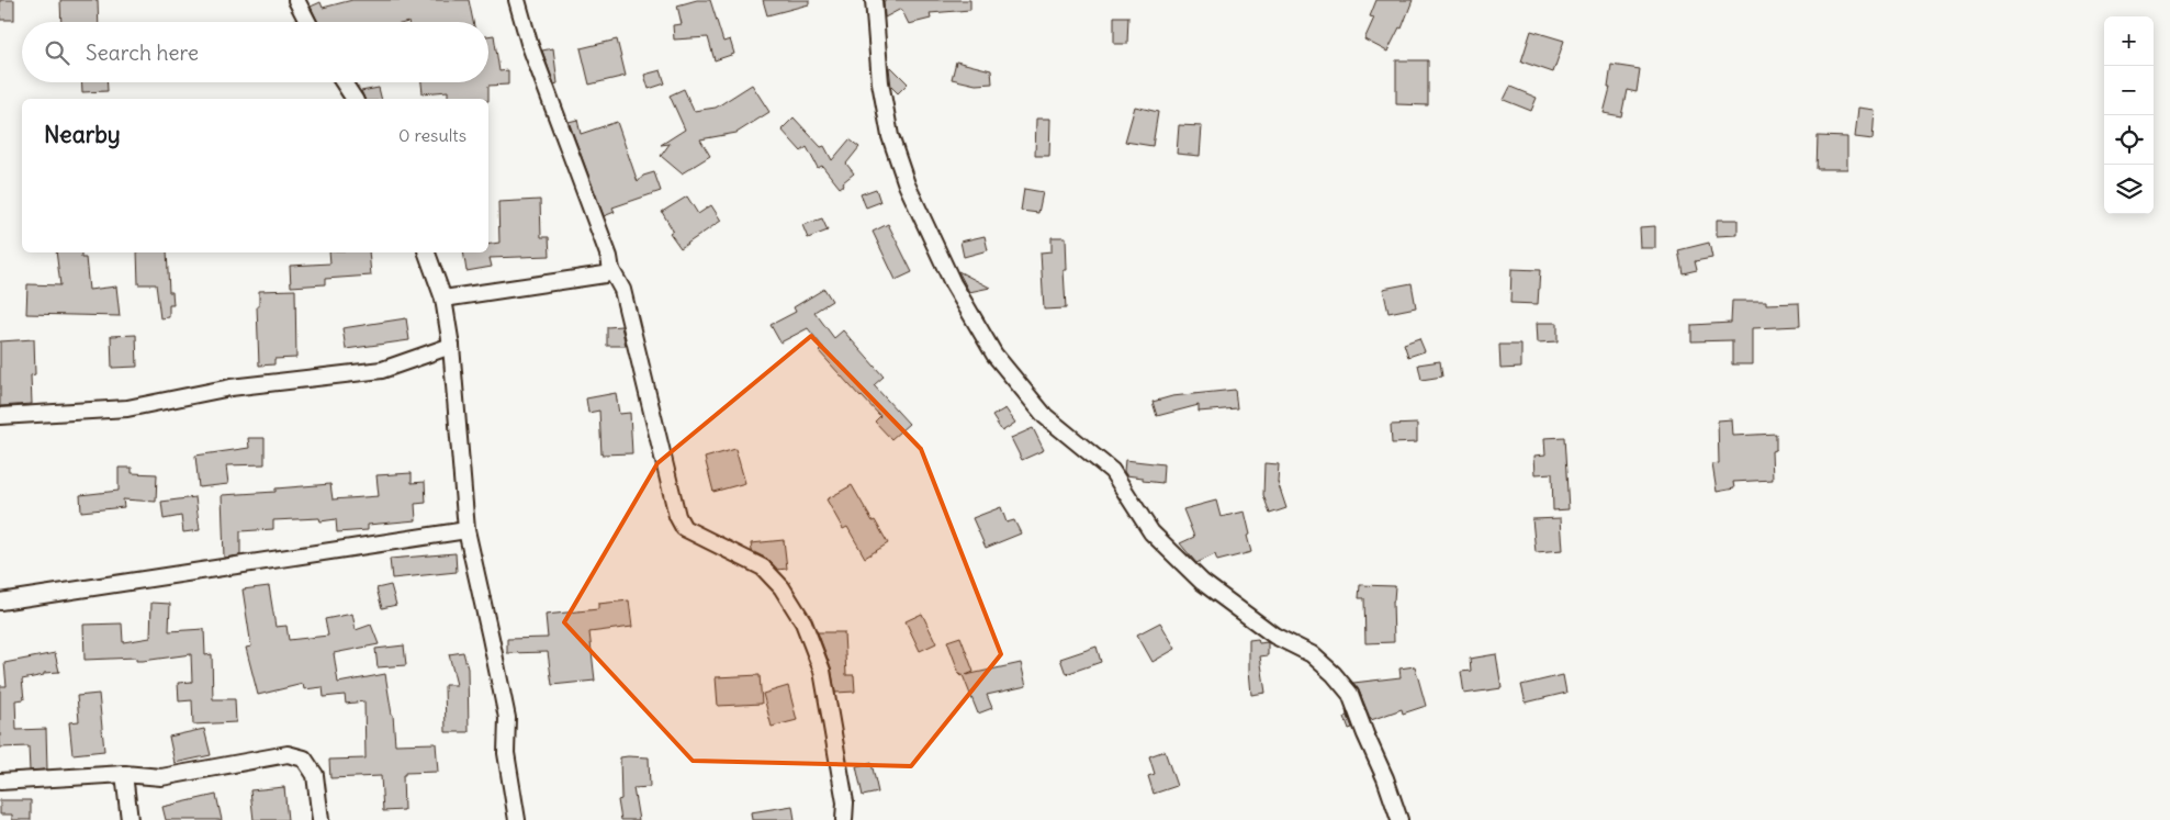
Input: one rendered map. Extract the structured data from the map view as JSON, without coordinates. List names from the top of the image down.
{
  "page": {
    "map_buttons": ["+", "−"],
    "search": "Search here",
    "heading": ["Nearby", "0 results"]
  }
}
